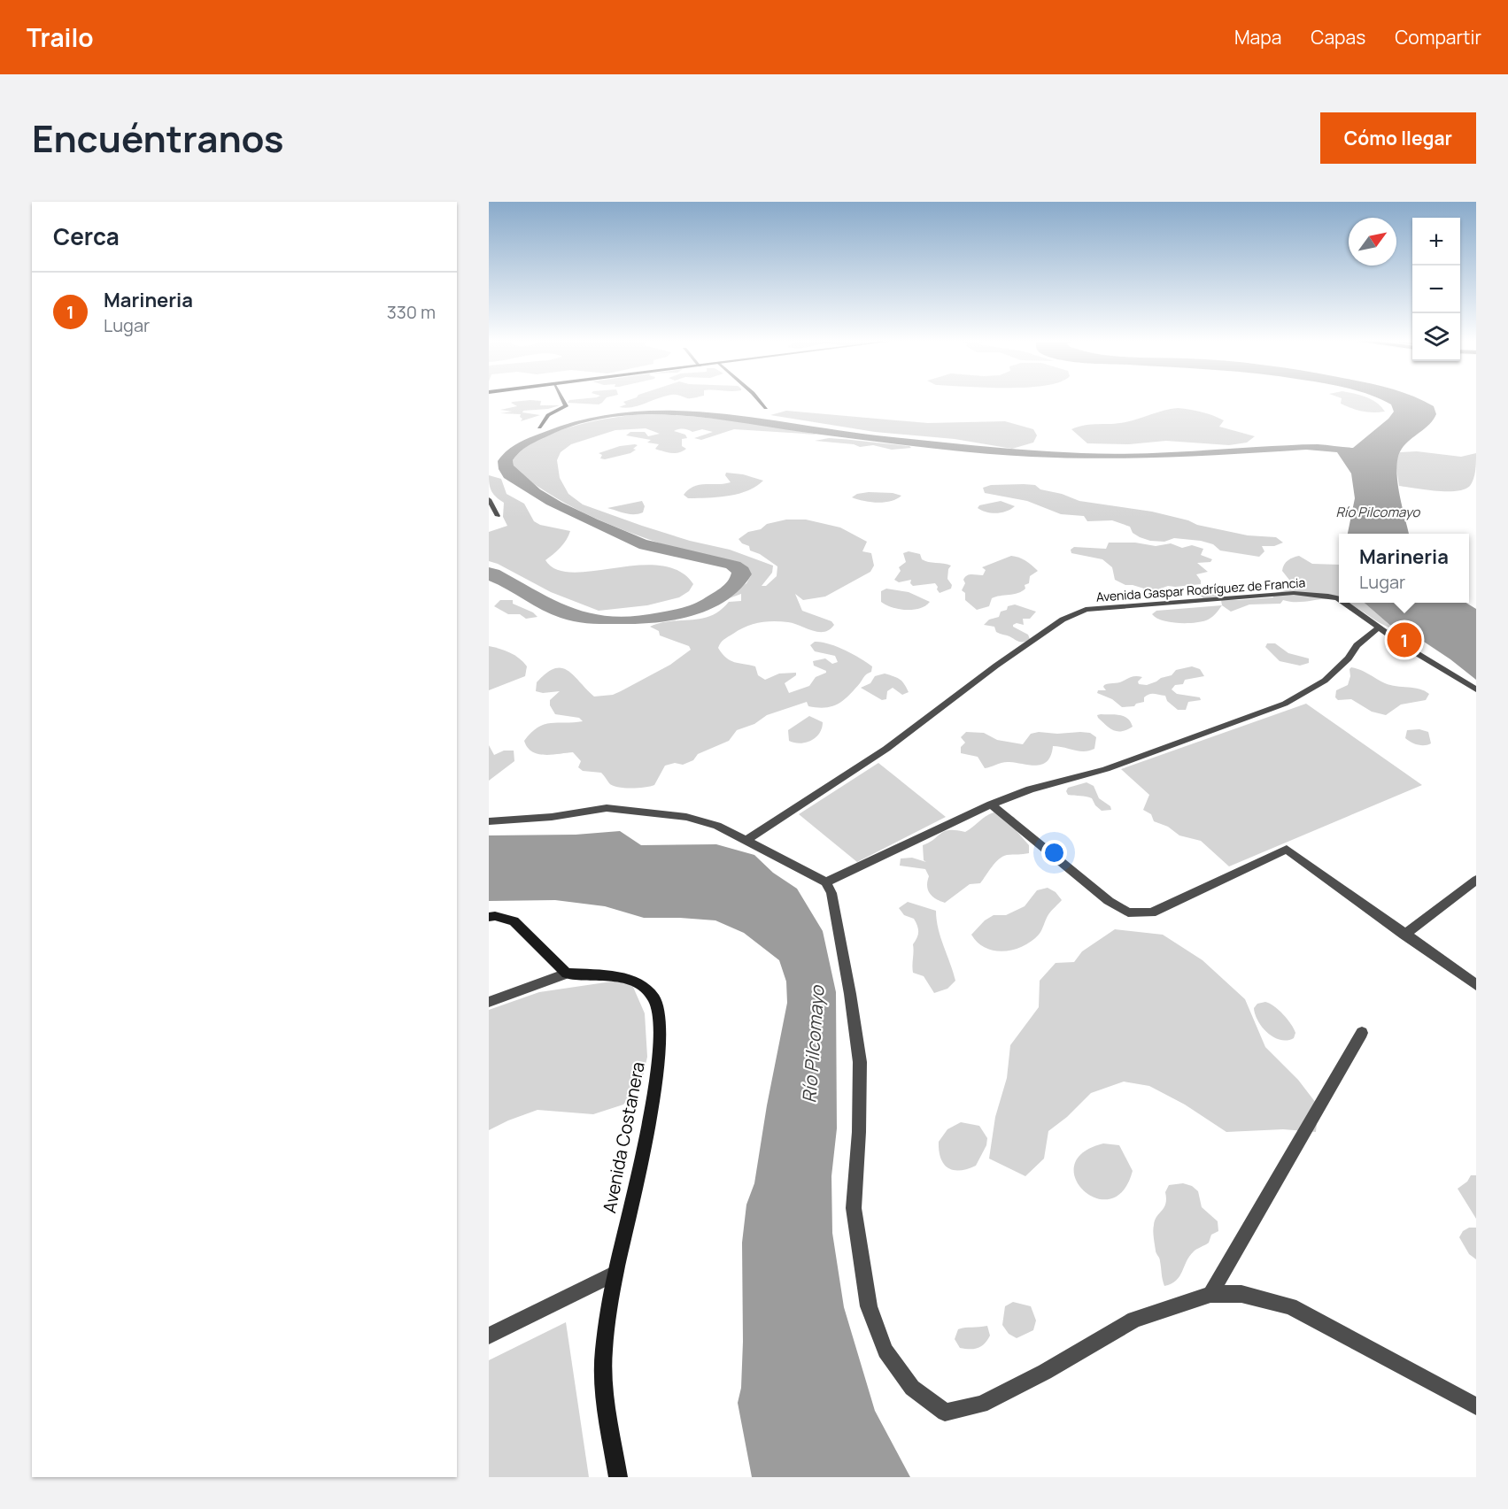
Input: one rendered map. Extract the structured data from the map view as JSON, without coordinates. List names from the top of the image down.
{
  "streets": {
    "street": ["Avenida Gaspar Rodríguez de Francia", "Avenida Costanera"]
  },
  "water": ["Río Pilcomayo"],
  "north": "top right",
  "page": {
    "header": "Trailo",
    "nav": ["Mapa", "Capas", "Compartir"],
    "title": "Encuéntranos",
    "buttons": "Cómo llegar",
    "heading": "Cerca",
    "map_buttons": ["+", "−"],
    "list": [
      {
        "mark": "1",
        "name": "Marineria",
        "note": "Lugar",
        "value": "330 m"
      }
    ],
    "popup": ["Marineria", "Lugar"],
    "pins": "1"
  }
}
